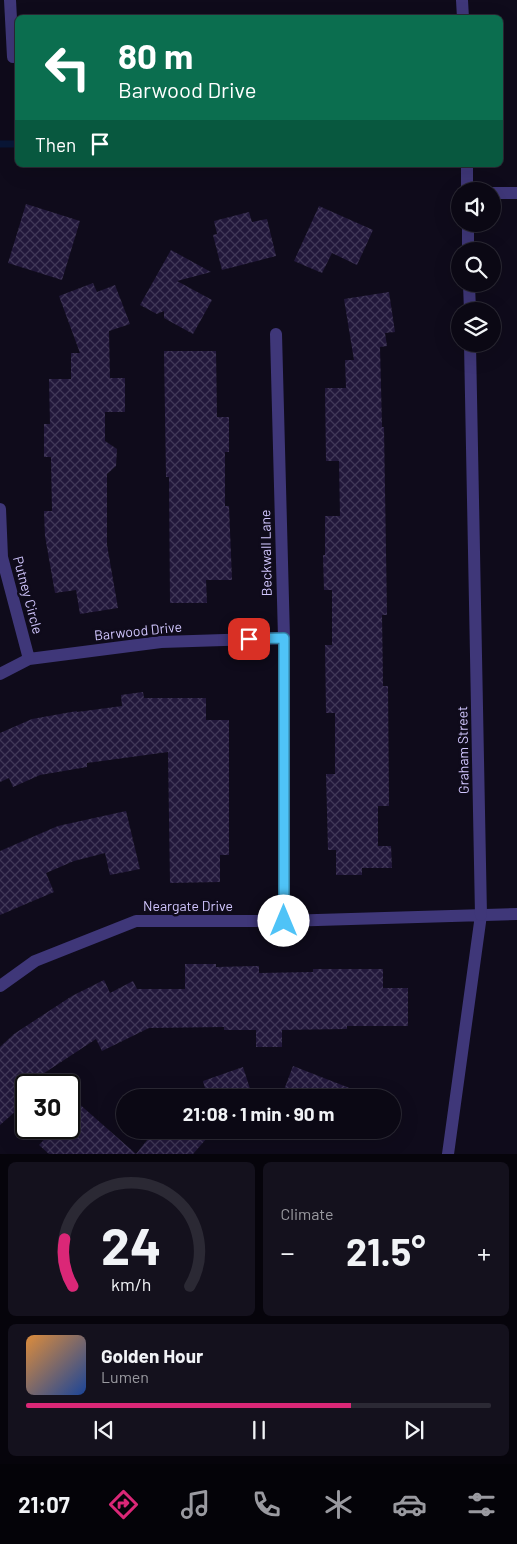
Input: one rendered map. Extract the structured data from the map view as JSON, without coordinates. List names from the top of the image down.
{
  "streets": {
    "street": [
      "Beckwall Lane",
      "Putney Circle",
      "Barwood Drive",
      "Graham Street",
      "Neargate Drive"
    ]
  },
  "crossings": [
    ["Beckwall Lane", "Barwood Drive"],
    ["Beckwall Lane", "Neargate Drive"],
    ["Putney Circle", "Barwood Drive"],
    ["Graham Street", "Neargate Drive"]
  ],
  "page": {
    "turn": ["80 m", "Barwood Drive"],
    "then": "Then",
    "limit": "30",
    "trip": "21:08 · 1 min · 90 m",
    "tile": "Climate",
    "heat": ["−", "21.5°", "+"],
    "song": ["Golden Hour", "Lumen"],
    "tabs": "21:07",
    "gauge": ["24", "km/h"]
  }
}
